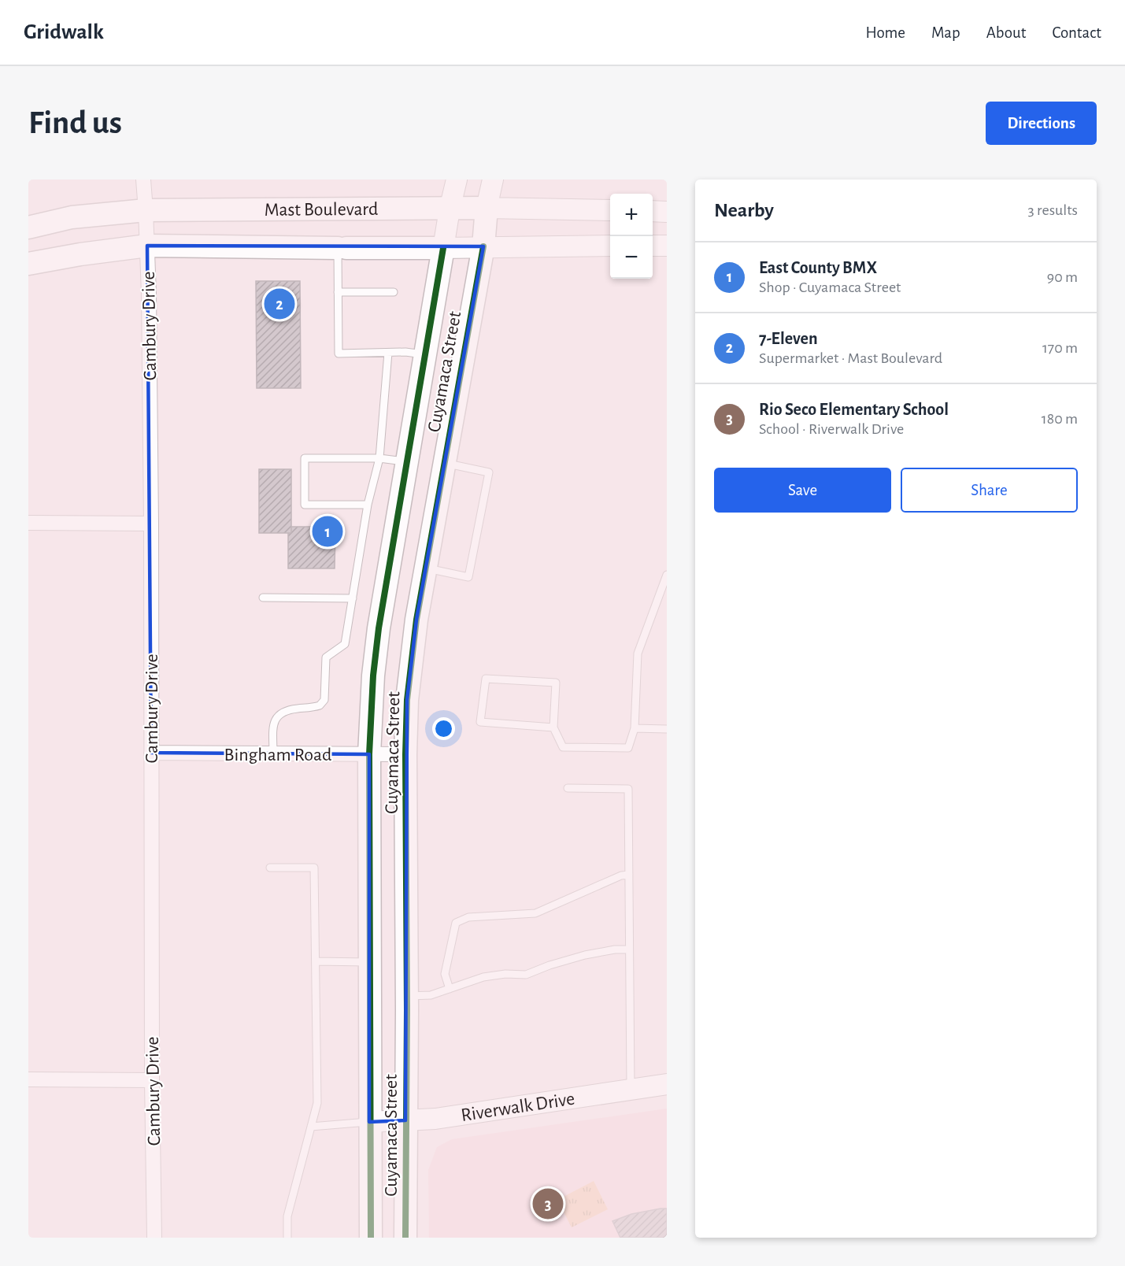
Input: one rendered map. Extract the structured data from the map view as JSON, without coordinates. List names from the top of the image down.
{
  "streets": {
    "main road": ["Mast Boulevard", "Cuyamaca Street", "Riverwalk Drive"],
    "street": ["Cambury Drive", "Bingham Road"]
  },
  "crossings": [
    ["Mast Boulevard", "Cambury Drive"],
    ["Mast Boulevard", "Cuyamaca Street"],
    ["Cambury Drive", "Bingham Road"],
    ["Cuyamaca Street", "Bingham Road"],
    ["Cuyamaca Street", "Riverwalk Drive"]
  ],
  "page": {
    "header": "Gridwalk",
    "nav": [
      "Home",
      "Map",
      "About",
      "Contact"
    ],
    "buttons": [
      "Directions",
      ["Save", "Share"]
    ],
    "title": "Find us",
    "heading": ["Nearby", "3 results"],
    "map_buttons": ["+", "−"],
    "list": [
      {
        "mark": "1",
        "name": "East County BMX",
        "note": "Shop · Cuyamaca Street",
        "value": "90 m"
      },
      {
        "mark": "2",
        "name": "7-Eleven",
        "note": "Supermarket · Mast Boulevard",
        "value": "170 m"
      },
      {
        "mark": "3",
        "name": "Rio Seco Elementary School",
        "note": "School · Riverwalk Drive",
        "value": "180 m"
      }
    ],
    "pins": ["2", "1", "3"]
  }
}
